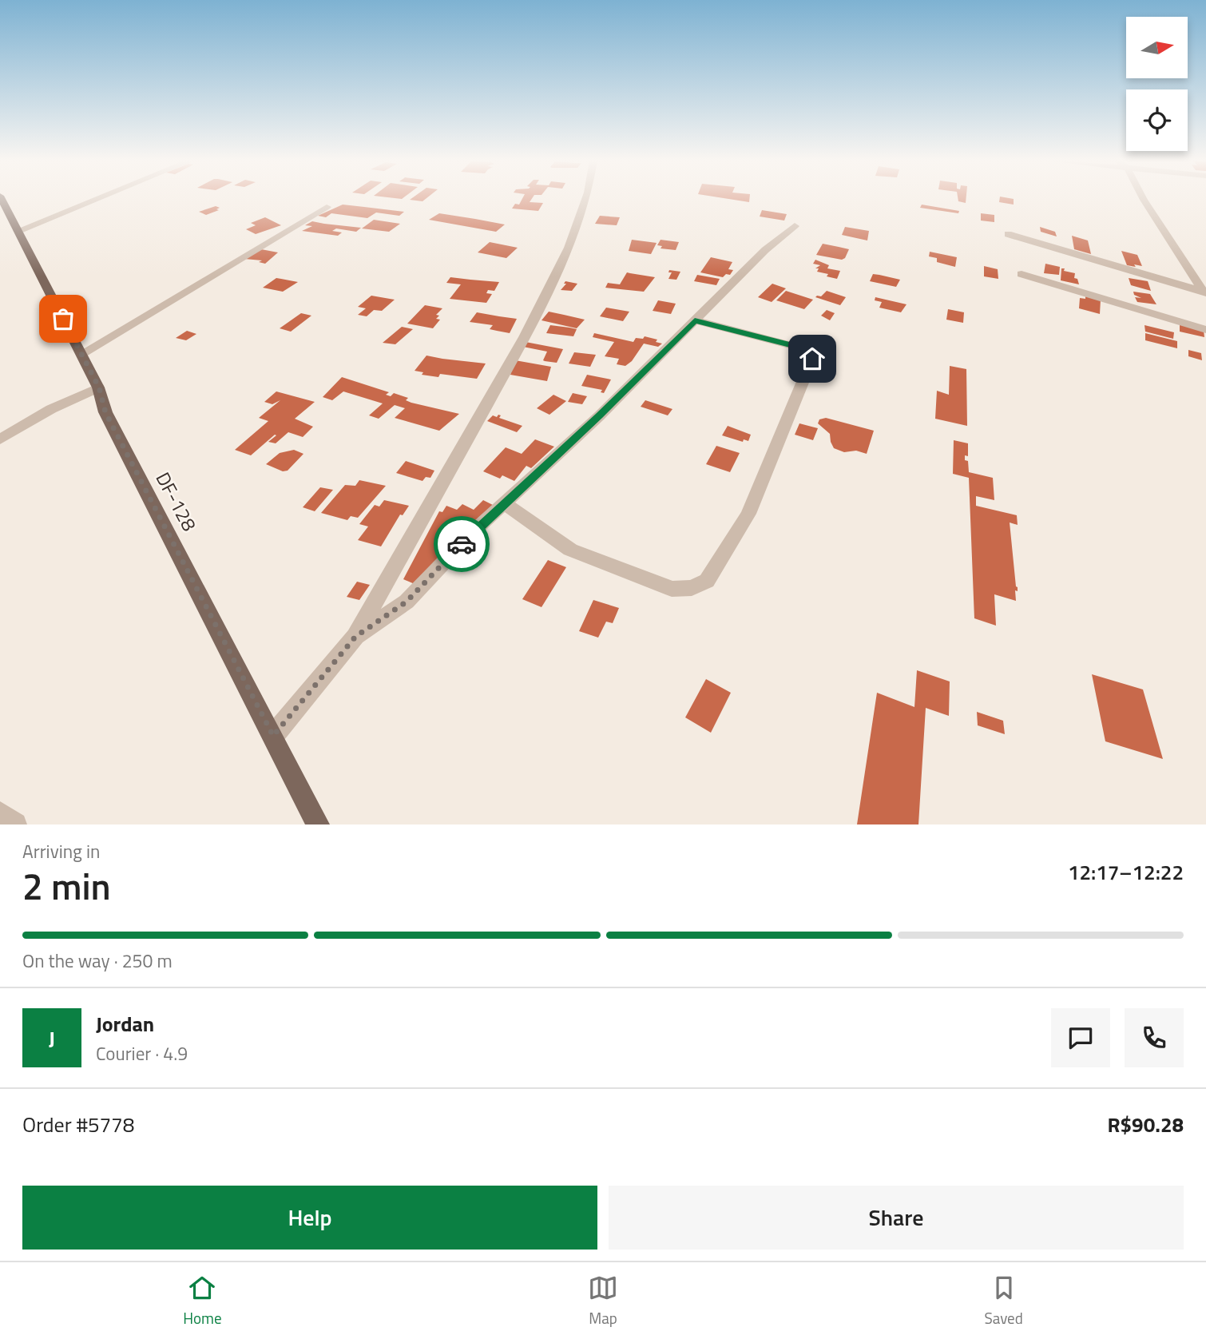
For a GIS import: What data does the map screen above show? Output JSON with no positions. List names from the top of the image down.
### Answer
{
  "streets": {
    "main road": ["DF-128"]
  },
  "north": "right",
  "page": {
    "heading": ["2 min", "Arriving in", "12:17–12:22"],
    "panel": [
      "Jordan",
      "Courier · 4.9",
      "Order #5778",
      "R$90.28"
    ],
    "bar": "On the way · 250 m",
    "round": "J",
    "buttons": ["Help", "Share"],
    "tabs": ["Home", "Map", "Saved"]
  }
}
